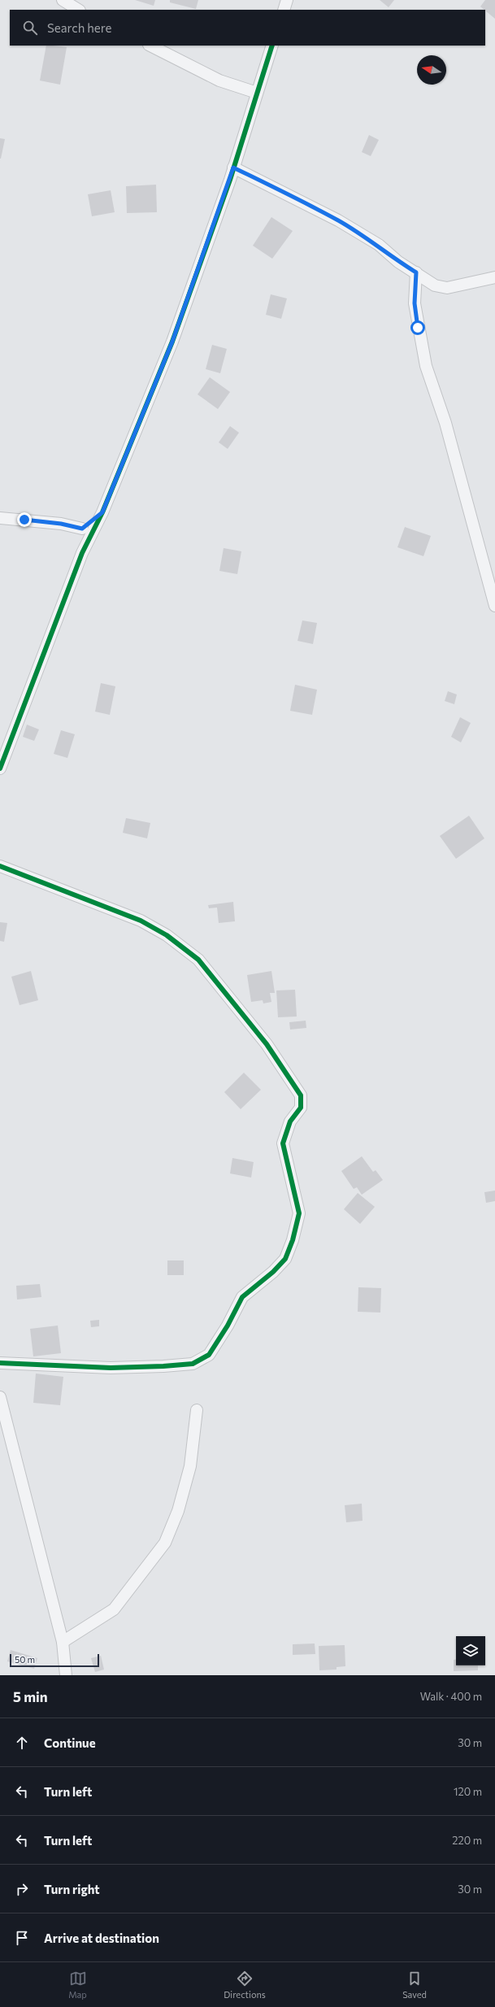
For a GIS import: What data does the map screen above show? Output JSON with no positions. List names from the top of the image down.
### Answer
{
  "scale_bar": "50 m",
  "north": "left",
  "page": {
    "search": "Search here",
    "scale": "50 m",
    "heading": ["5 min", "Walk · 400 m"],
    "list": [
      ["Continue", "30 m"],
      ["Turn left", "120 m"],
      ["Turn left", "220 m"],
      ["Turn right", "30 m"],
      "Arrive at destination"
    ],
    "nav": ["Map", "Directions", "Saved"]
  }
}
